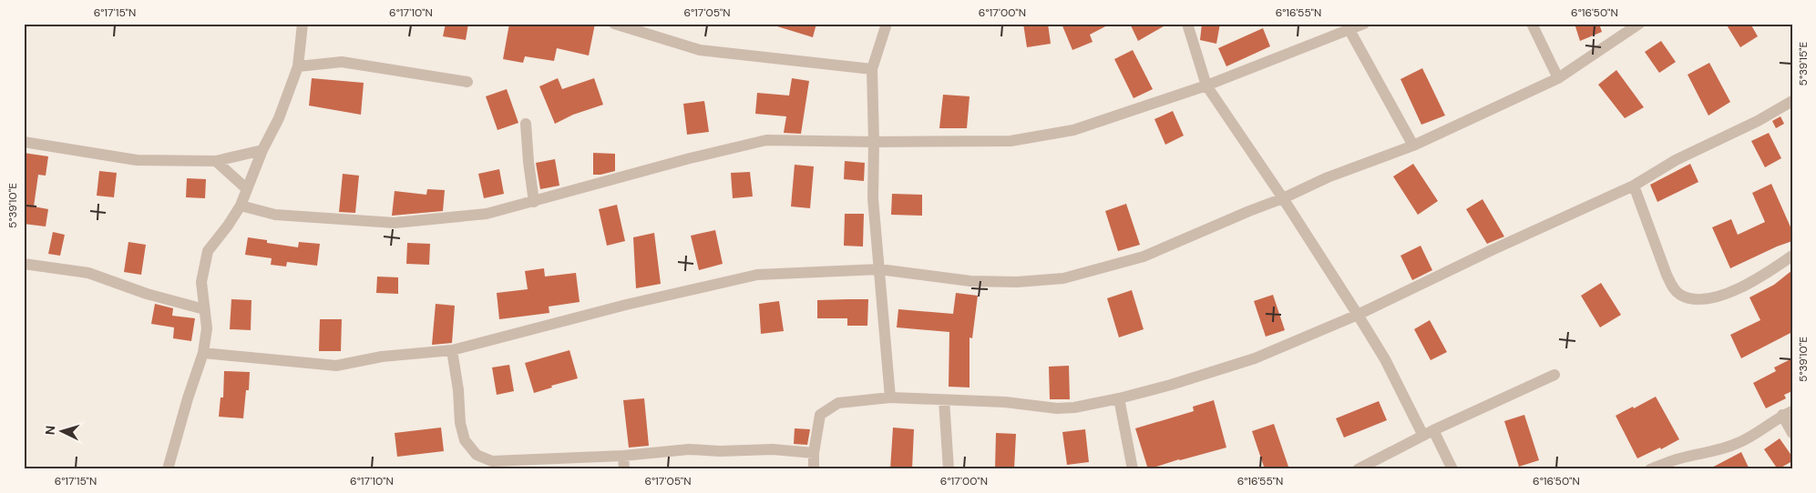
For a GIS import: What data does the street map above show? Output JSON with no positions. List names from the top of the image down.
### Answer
{
  "north": "left",
  "coordinates": [
    "6°17'15\"N",
    "6°17'10\"N",
    "6°17'05\"N",
    "6°17'00\"N",
    "6°16'55\"N",
    "6°16'50\"N",
    "5°39'15\"E",
    "5°39'10\"E"
  ]
}
